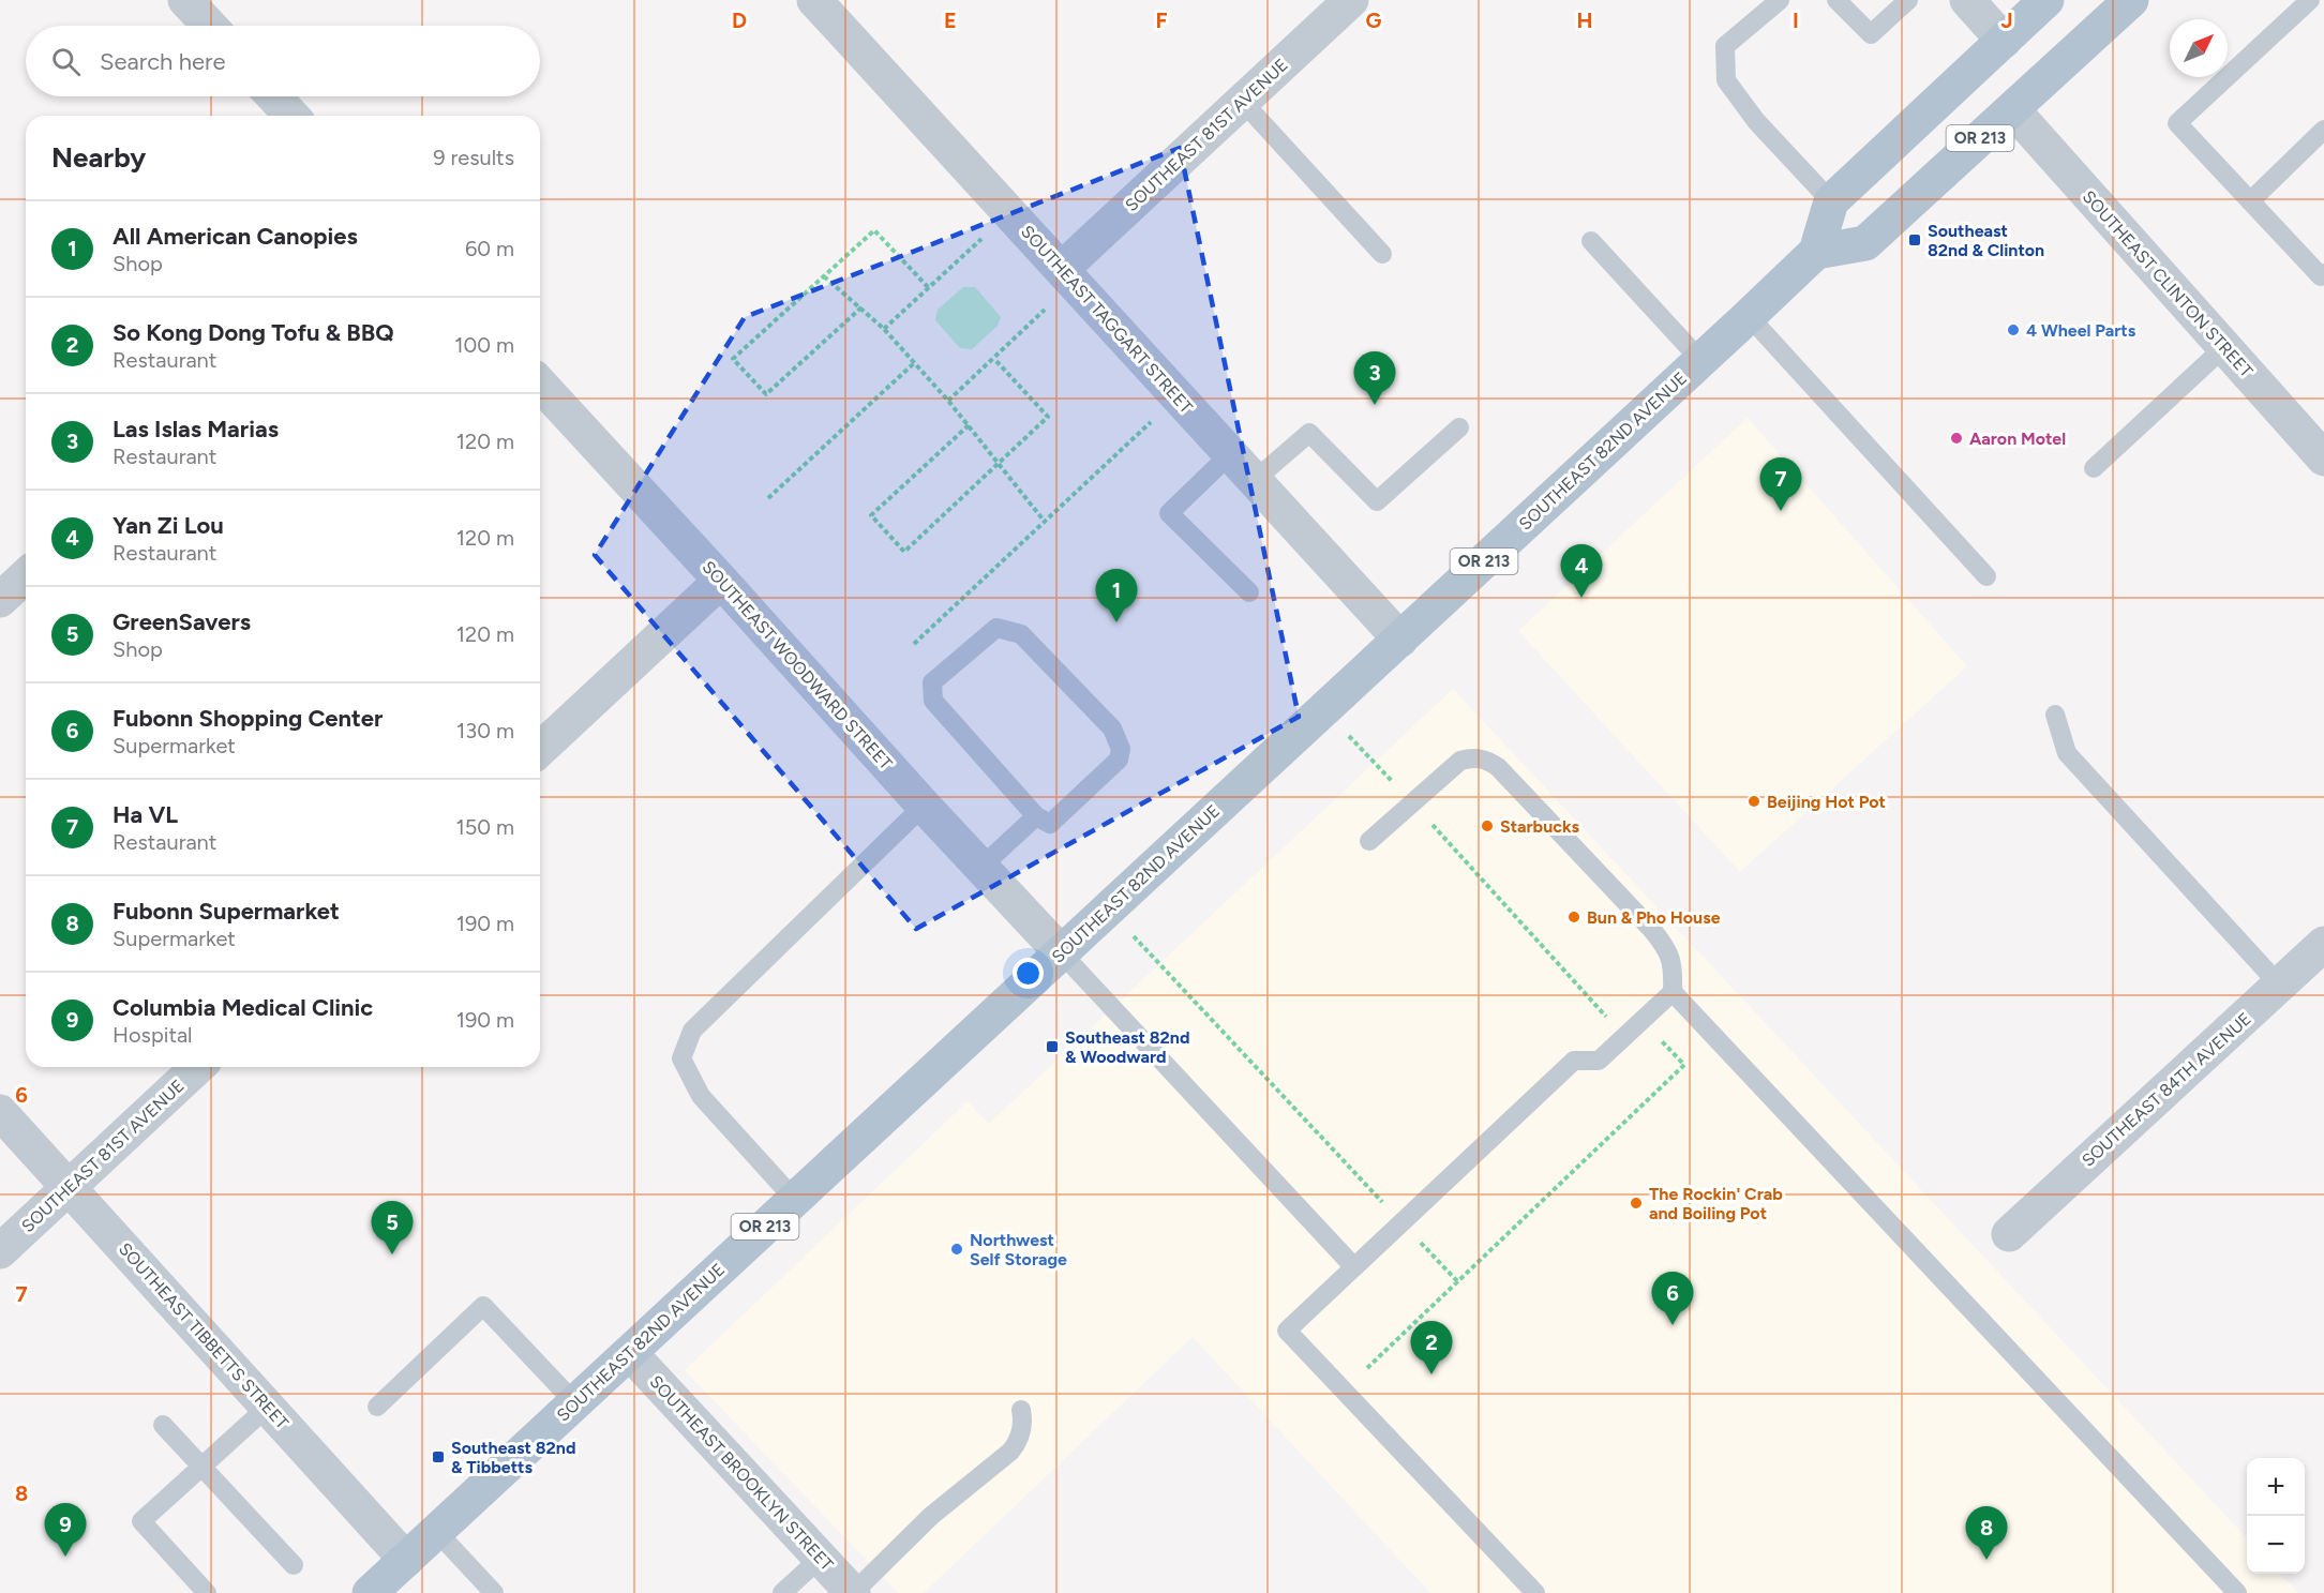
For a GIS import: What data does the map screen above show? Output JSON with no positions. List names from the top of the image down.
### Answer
{
  "streets": {
    "main road": ["OR 213", "SOUTHEAST 82ND AVENUE"],
    "street": [
      "SOUTHEAST 81ST AVENUE",
      "SOUTHEAST CLINTON STREET",
      "SOUTHEAST TAGGART STREET",
      "SOUTHEAST WOODWARD STREET",
      "SOUTHEAST 84TH AVENUE",
      "SOUTHEAST TIBBETTS STREET",
      "SOUTHEAST BROOKLYN STREET"
    ]
  },
  "crossings": [
    ["SOUTHEAST 81ST AVENUE", "SOUTHEAST TAGGART STREET"],
    ["SOUTHEAST 81ST AVENUE", "SOUTHEAST TIBBETTS STREET"],
    ["OR 213", "SOUTHEAST CLINTON STREET"],
    ["OR 213", "SOUTHEAST 82ND AVENUE"],
    ["SOUTHEAST TAGGART STREET", "SOUTHEAST 82ND AVENUE"],
    ["SOUTHEAST 82ND AVENUE", "SOUTHEAST WOODWARD STREET"],
    ["SOUTHEAST 82ND AVENUE", "SOUTHEAST TIBBETTS STREET"],
    ["SOUTHEAST 82ND AVENUE", "SOUTHEAST BROOKLYN STREET"]
  ],
  "places": {
    "transit": ["Southeast 82nd & Clinton", "Southeast 82nd & Woodward", "Southeast 82nd & Tibbetts"],
    "other": [
      "4 Wheel Parts",
      "Aaron Motel",
      "Beijing Hot Pot",
      "Starbucks",
      "Bun & Pho House",
      "The Rockin' Crab and Boiling Pot",
      "Northwest Self Storage"
    ]
  },
  "north": "top right",
  "page": {
    "search": "Search here",
    "heading": ["Nearby", "9 results"],
    "list": [
      {
        "mark": "1",
        "name": "All American Canopies",
        "note": "Shop",
        "value": "60 m"
      },
      {
        "mark": "2",
        "name": "So Kong Dong Tofu & BBQ",
        "note": "Restaurant",
        "value": "100 m"
      },
      {
        "mark": "3",
        "name": "Las Islas Marias",
        "note": "Restaurant",
        "value": "120 m"
      },
      {
        "mark": "4",
        "name": "Yan Zi Lou",
        "note": "Restaurant",
        "value": "120 m"
      },
      {
        "mark": "5",
        "name": "GreenSavers",
        "note": "Shop",
        "value": "120 m"
      },
      {
        "mark": "6",
        "name": "Fubonn Shopping Center",
        "note": "Supermarket",
        "value": "130 m"
      },
      {
        "mark": "7",
        "name": "Ha VL",
        "note": "Restaurant",
        "value": "150 m"
      },
      {
        "mark": "8",
        "name": "Fubonn Supermarket",
        "note": "Supermarket",
        "value": "190 m"
      },
      {
        "mark": "9",
        "name": "Columbia Medical Clinic",
        "note": "Hospital",
        "value": "190 m"
      }
    ],
    "pins": [
      "3",
      "7",
      "4",
      "1",
      "5",
      "6",
      "2",
      "9",
      "8"
    ],
    "map_buttons": ["+", "−"]
  },
  "grid": {
    "columns": [
      "D",
      "E",
      "F",
      "G",
      "H",
      "I",
      "J"
    ],
    "rows": ["6", "7", "8"]
  }
}
